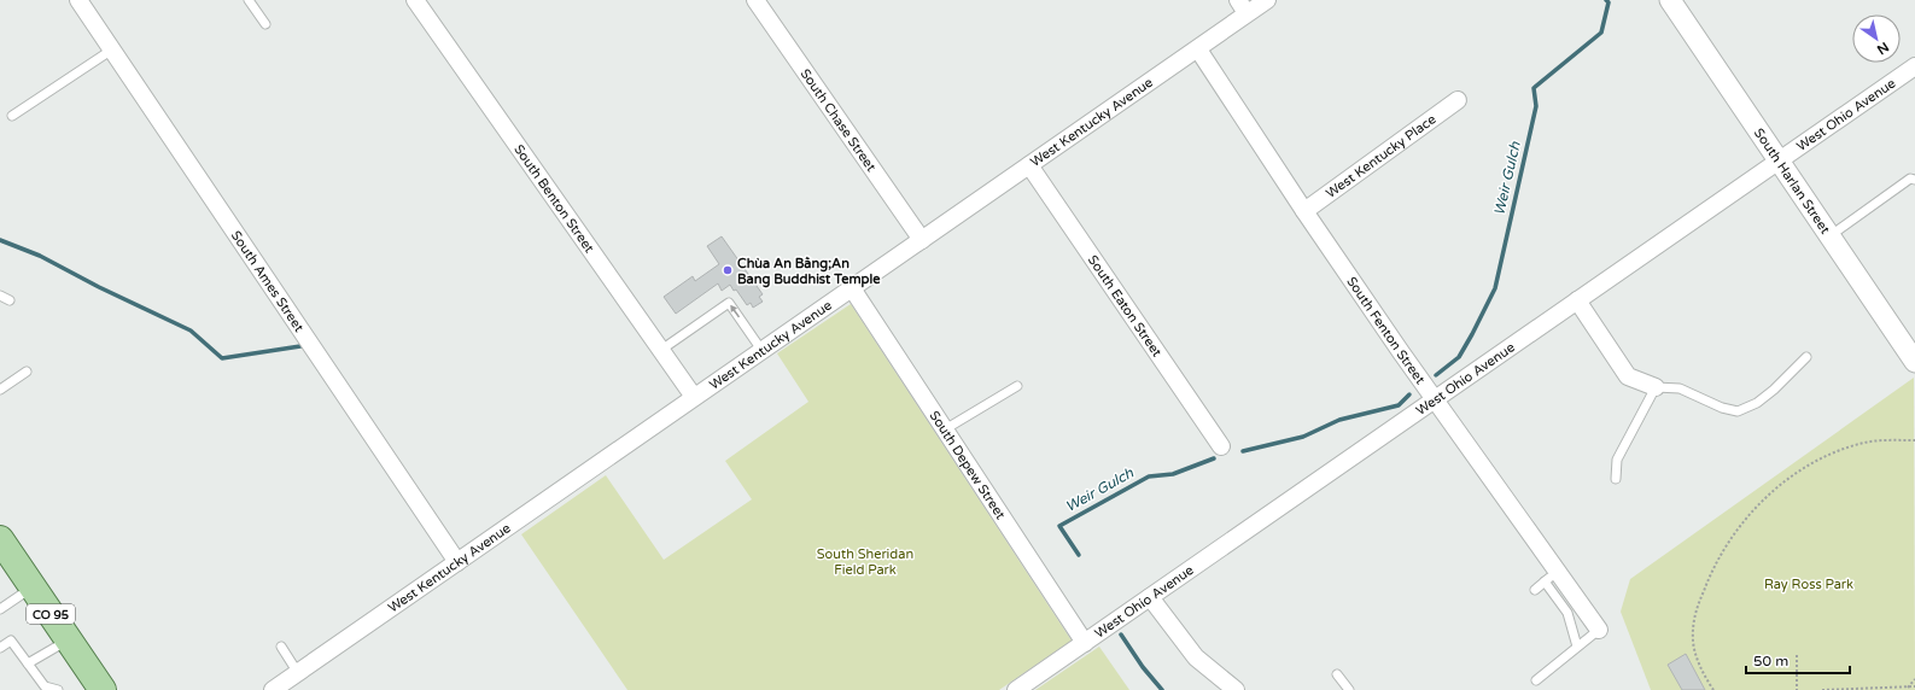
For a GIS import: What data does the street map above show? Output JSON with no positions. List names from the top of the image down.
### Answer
{
  "streets": {
    "main road": ["CO 95"],
    "street": [
      "West Ohio Avenue",
      "South Chase Street",
      "West Kentucky Avenue",
      "West Kentucky Place",
      "South Harlan Street",
      "South Benton Street",
      "South Ames Street",
      "South Eaton Street",
      "South Fenton Street",
      "South Depew Street"
    ]
  },
  "crossings": [
    ["West Ohio Avenue", "South Harlan Street"],
    ["West Ohio Avenue", "South Fenton Street"],
    ["West Ohio Avenue", "South Depew Street"],
    ["South Chase Street", "West Kentucky Avenue"],
    ["West Kentucky Avenue", "South Benton Street"],
    ["West Kentucky Avenue", "South Ames Street"],
    ["West Kentucky Avenue", "South Eaton Street"],
    ["West Kentucky Avenue", "South Fenton Street"],
    ["West Kentucky Avenue", "South Depew Street"],
    ["West Kentucky Place", "South Fenton Street"]
  ],
  "water": ["Weir Gulch"],
  "parks": ["South Sheridan Field Park", "Ray Ross Park"],
  "places": ["Chùa An Bằng;An Bang Buddhist Temple"],
  "scale_bar": "50 m",
  "north": "bottom right"
}
